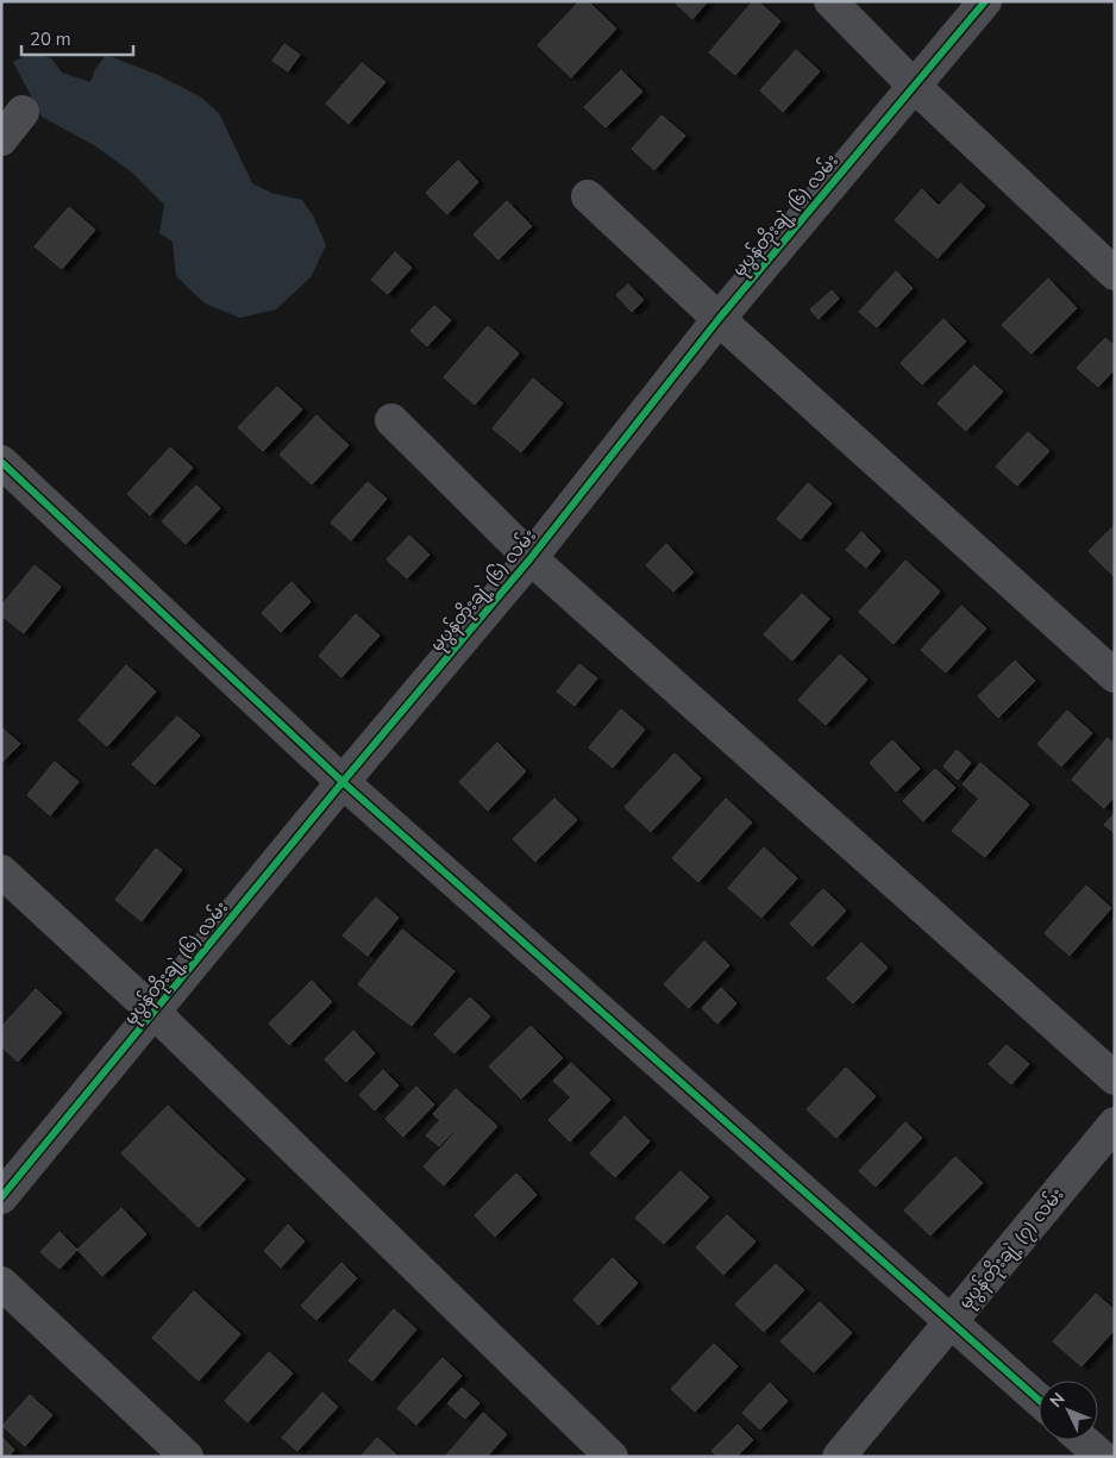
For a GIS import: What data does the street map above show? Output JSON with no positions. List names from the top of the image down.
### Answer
{
  "streets": {
    "street": ["မုပွန်တိုးချဲ့ (၆) လမ်း", "မုပွန်တိုးချဲ့ (၇) လမ်း"]
  },
  "scale_bar": "20 m",
  "north": "top left"
}
